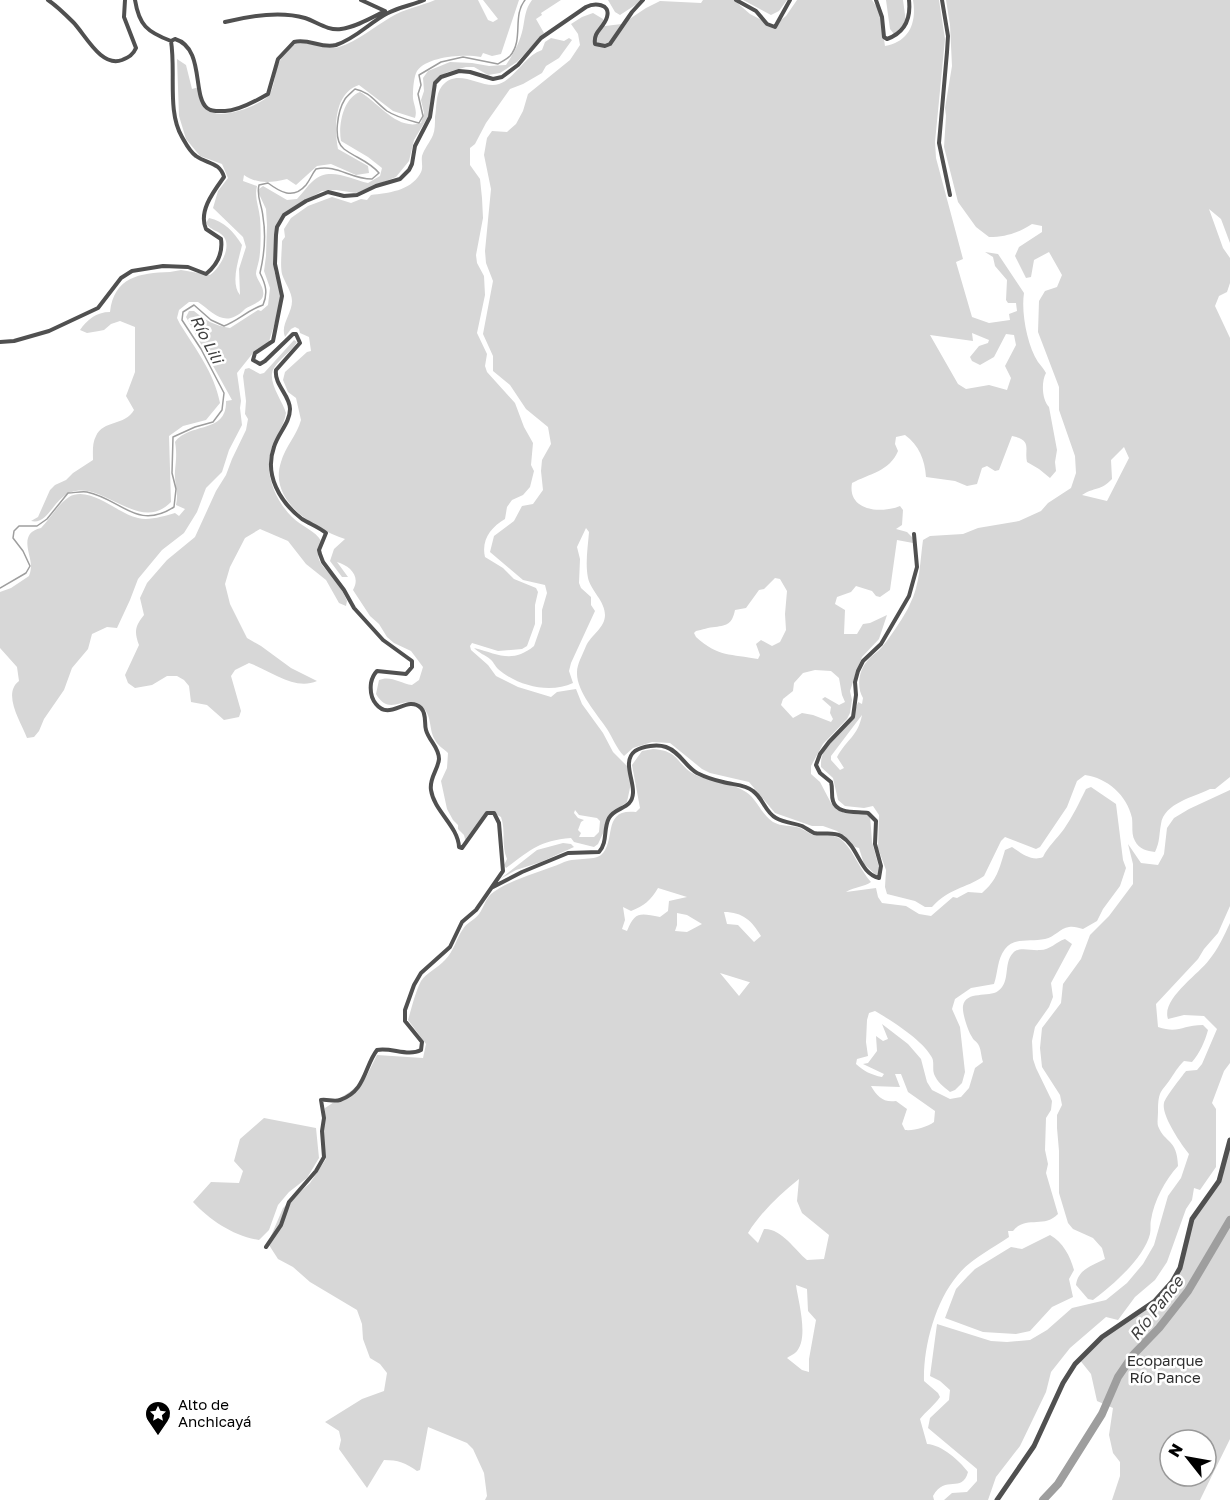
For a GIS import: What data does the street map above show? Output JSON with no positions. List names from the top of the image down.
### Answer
{
  "water": ["Río Lili", "Río Pance"],
  "parks": ["Ecoparque Río Pance"],
  "places": {
    "place": ["Alto de Anchicayá"]
  },
  "north": "top left"
}
